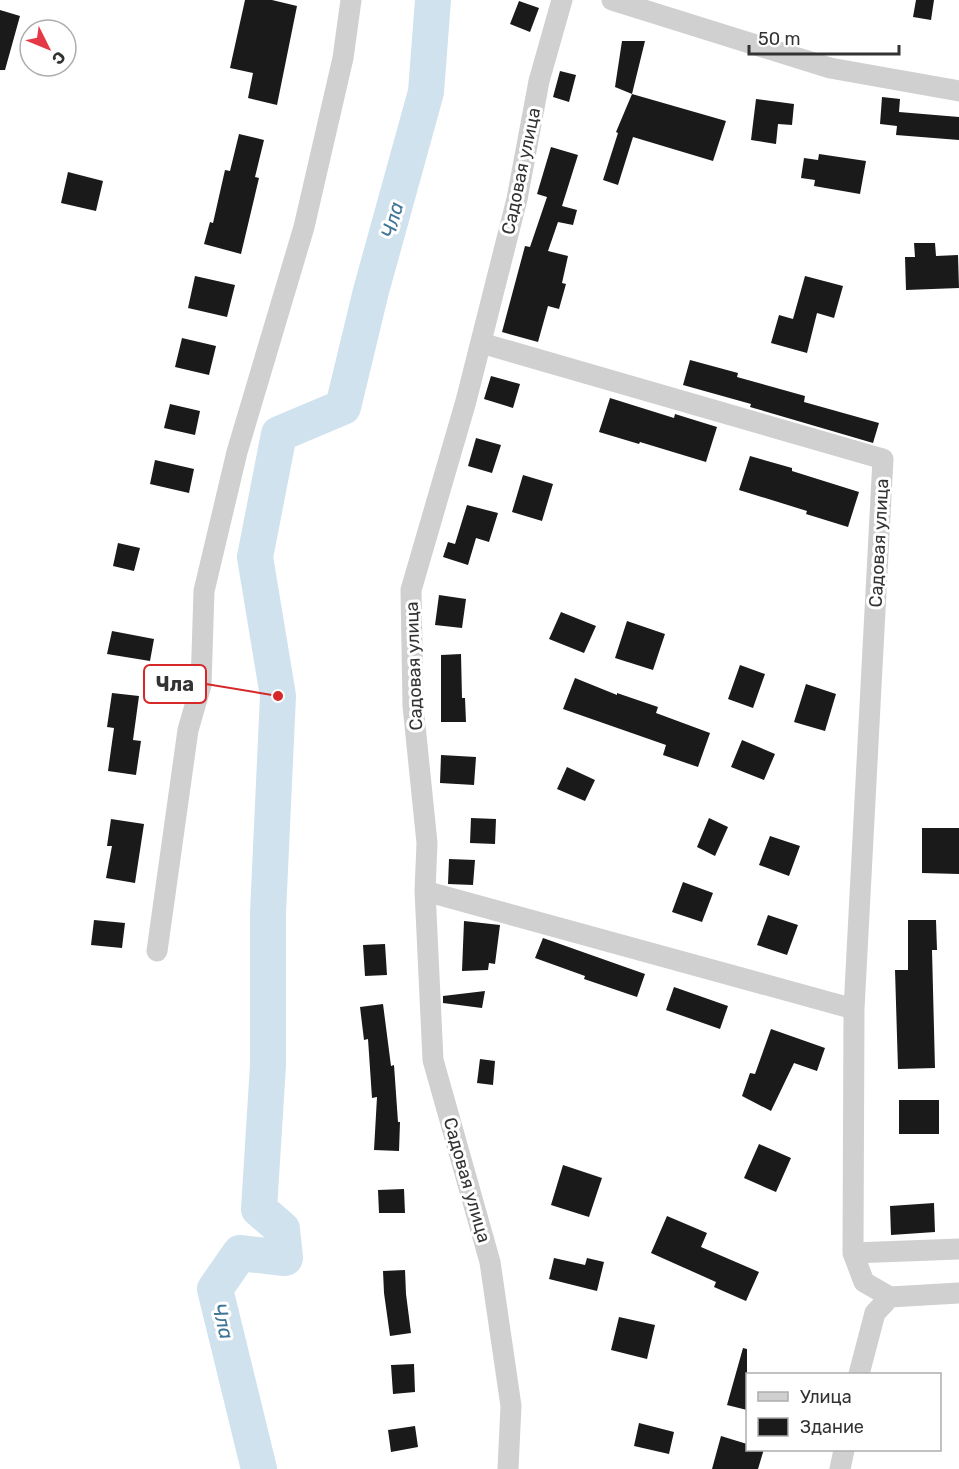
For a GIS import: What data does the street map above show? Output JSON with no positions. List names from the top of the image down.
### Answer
{
  "streets": {
    "street": ["Садовая улица"]
  },
  "water": ["Чла"],
  "places": ["Чла"],
  "legend": ["Улица", "Здание"],
  "scale_bar": "50 m",
  "north": "bottom right"
}
